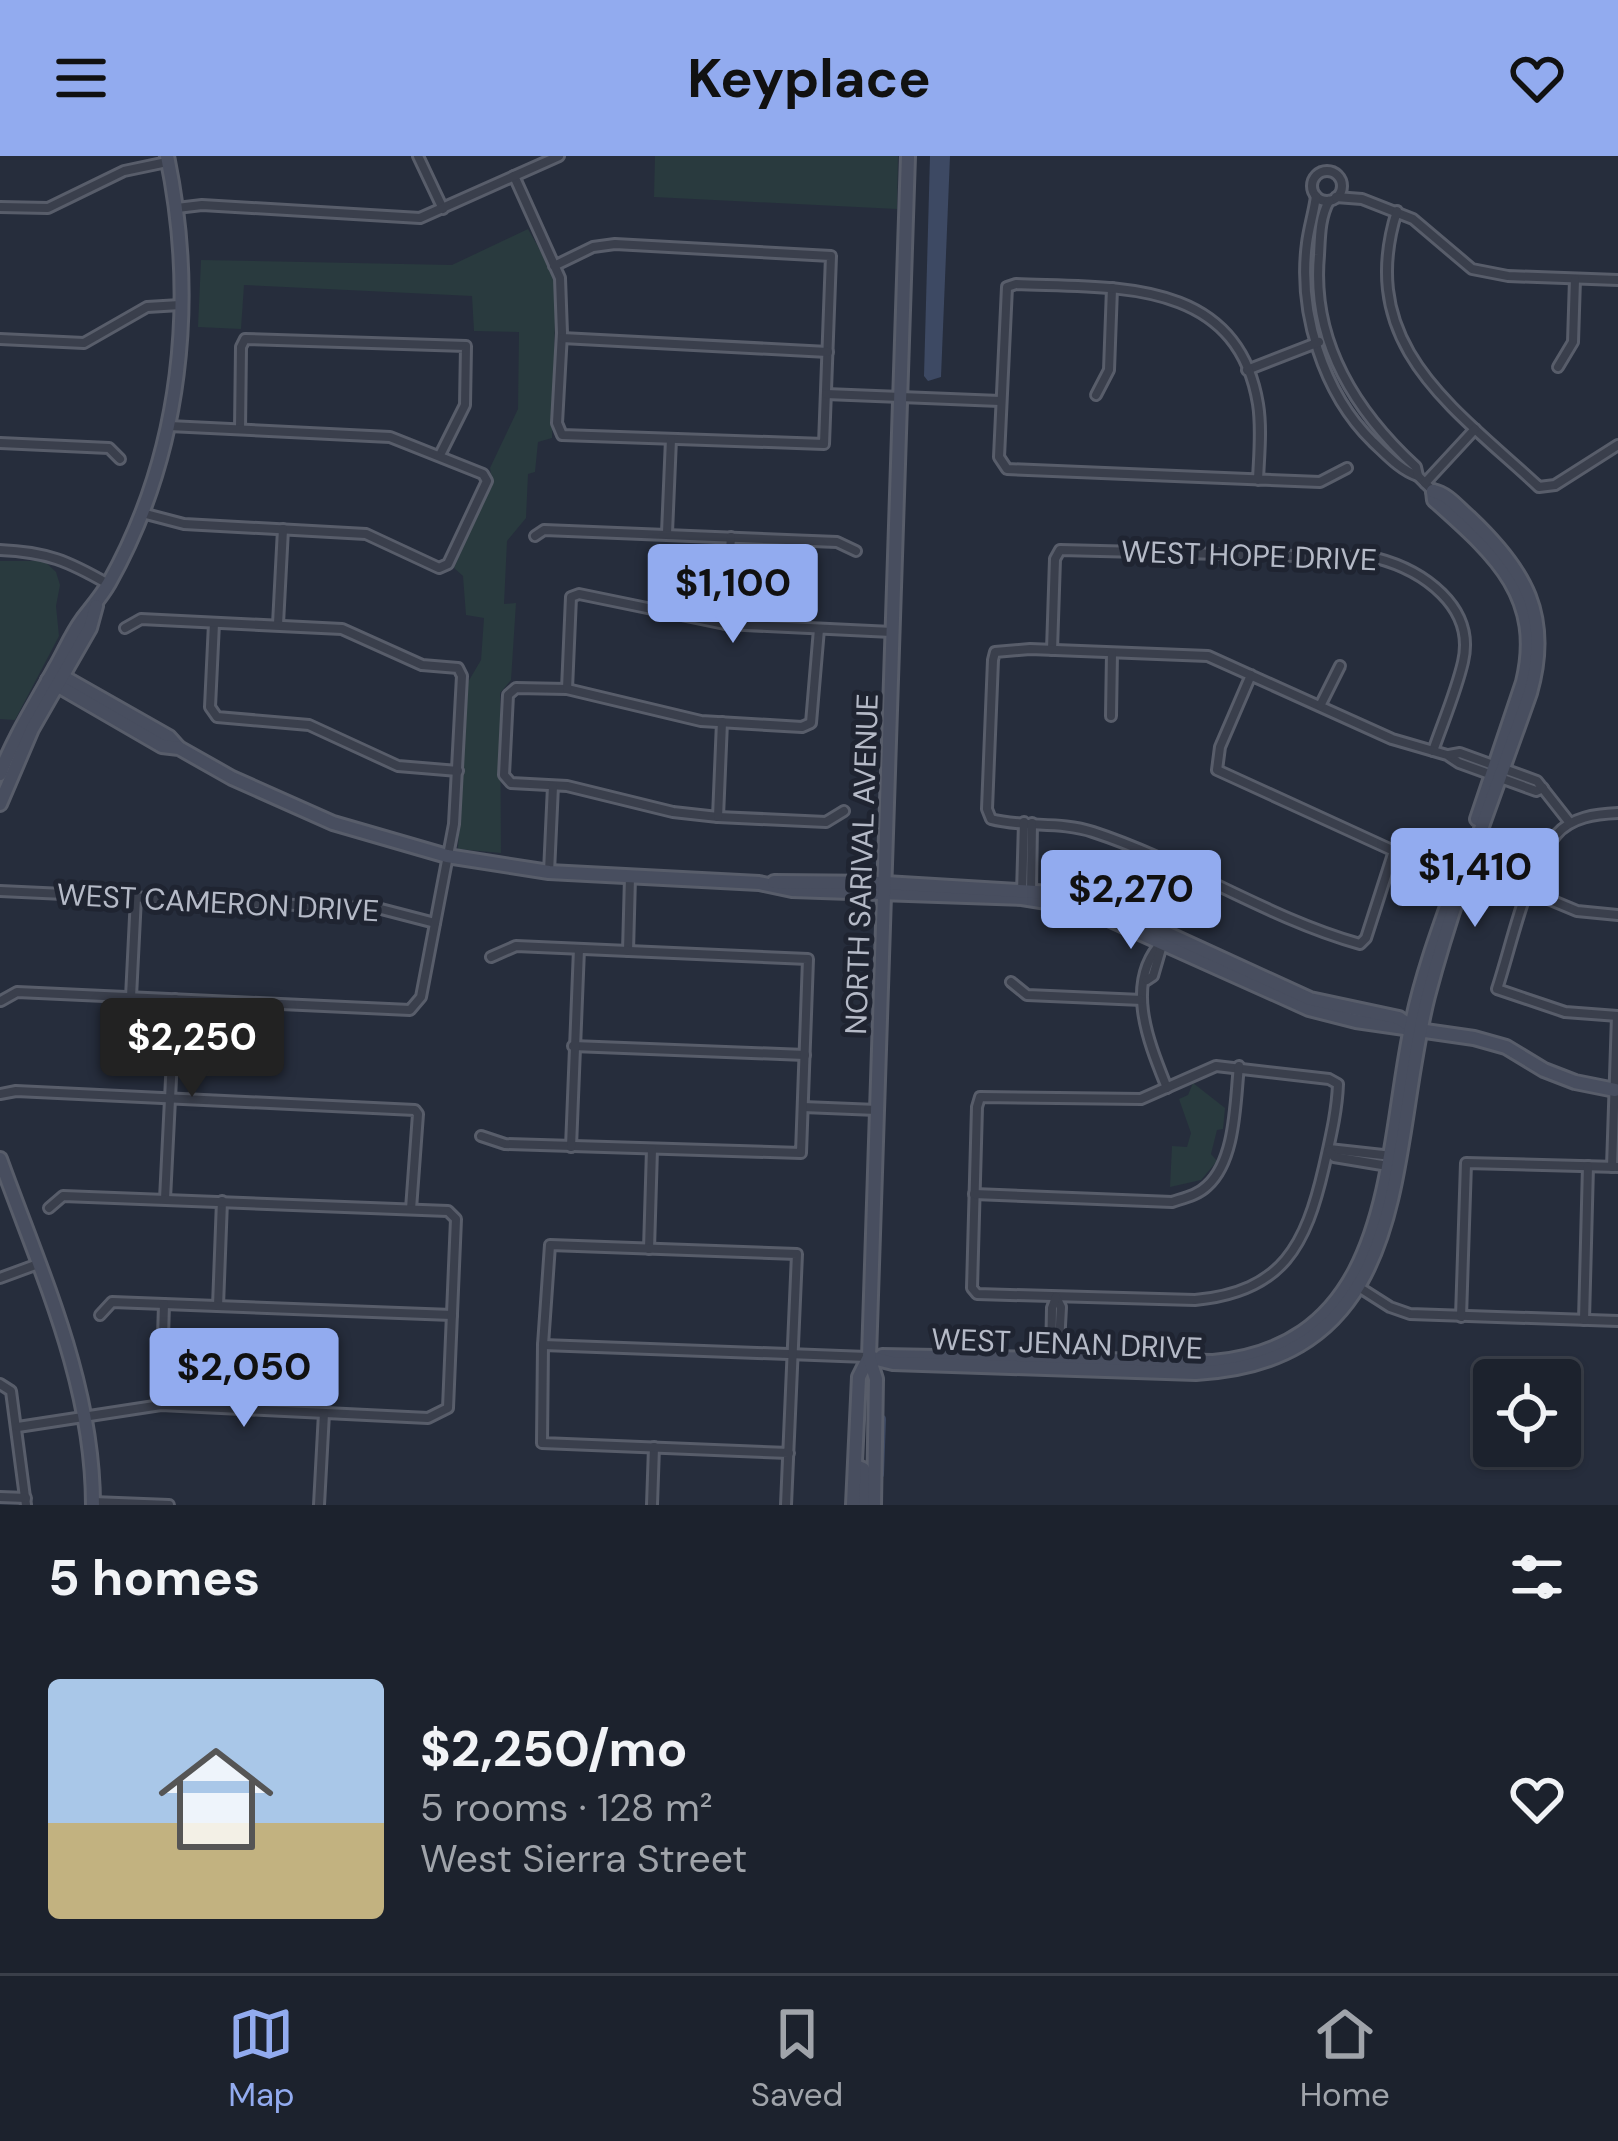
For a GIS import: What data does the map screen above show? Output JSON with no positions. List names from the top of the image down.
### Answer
{
  "streets": {
    "street": [
      "WEST HOPE DRIVE",
      "NORTH SARIVAL AVENUE",
      "WEST CAMERON DRIVE",
      "WEST JENAN DRIVE"
    ]
  },
  "crossings": [
    ["NORTH SARIVAL AVENUE", "WEST JENAN DRIVE"]
  ],
  "page": {
    "header": "Keyplace",
    "price": [
      "$1,100",
      "$1,410",
      "$2,270",
      "$2,250",
      "$2,050"
    ],
    "heading": "5 homes",
    "list": [
      {
        "name": "$2,250/mo",
        "note": "5 rooms · 128 m² · West Sierra Street"
      }
    ],
    "tabs": ["Map", "Saved", "Home"]
  }
}
